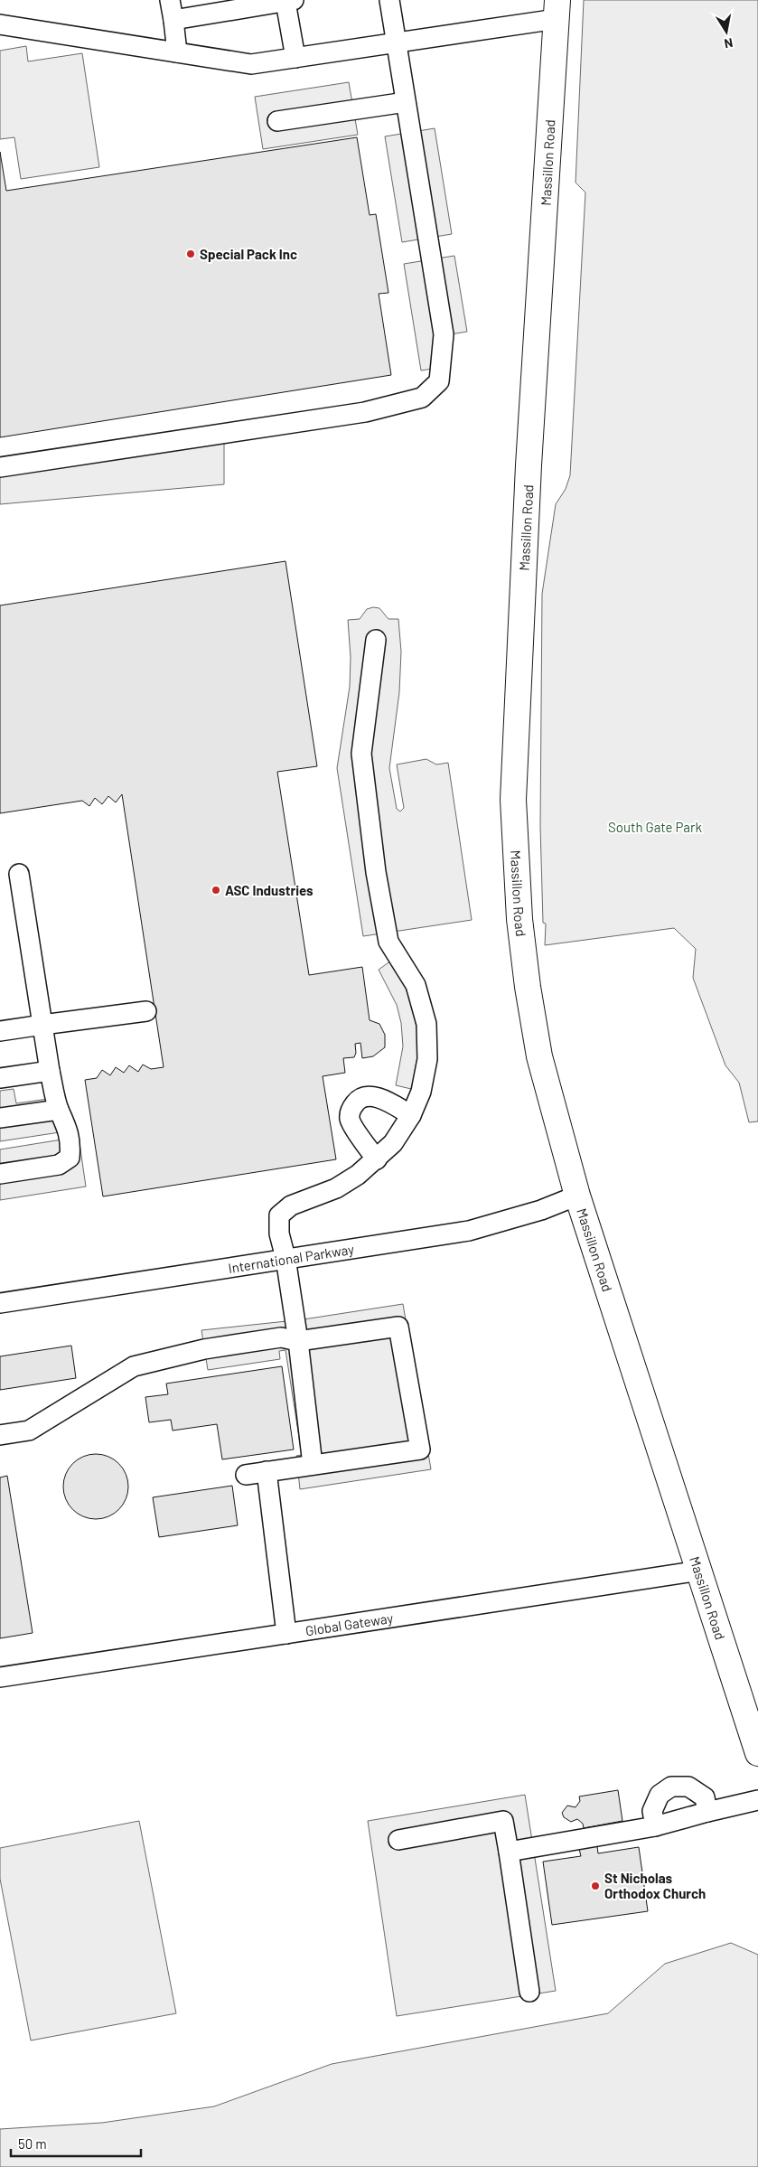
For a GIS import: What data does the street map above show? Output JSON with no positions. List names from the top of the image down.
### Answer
{
  "streets": {
    "main road": ["Massillon Road"],
    "street": ["International Parkway", "Global Gateway"]
  },
  "crossings": [
    ["Massillon Road", "International Parkway"],
    ["Massillon Road", "Global Gateway"]
  ],
  "parks": ["South Gate Park"],
  "places": ["Special Pack Inc", "ASC Industries", "St Nicholas Orthodox Church"],
  "scale_bar": "50 m",
  "north": "bottom"
}
